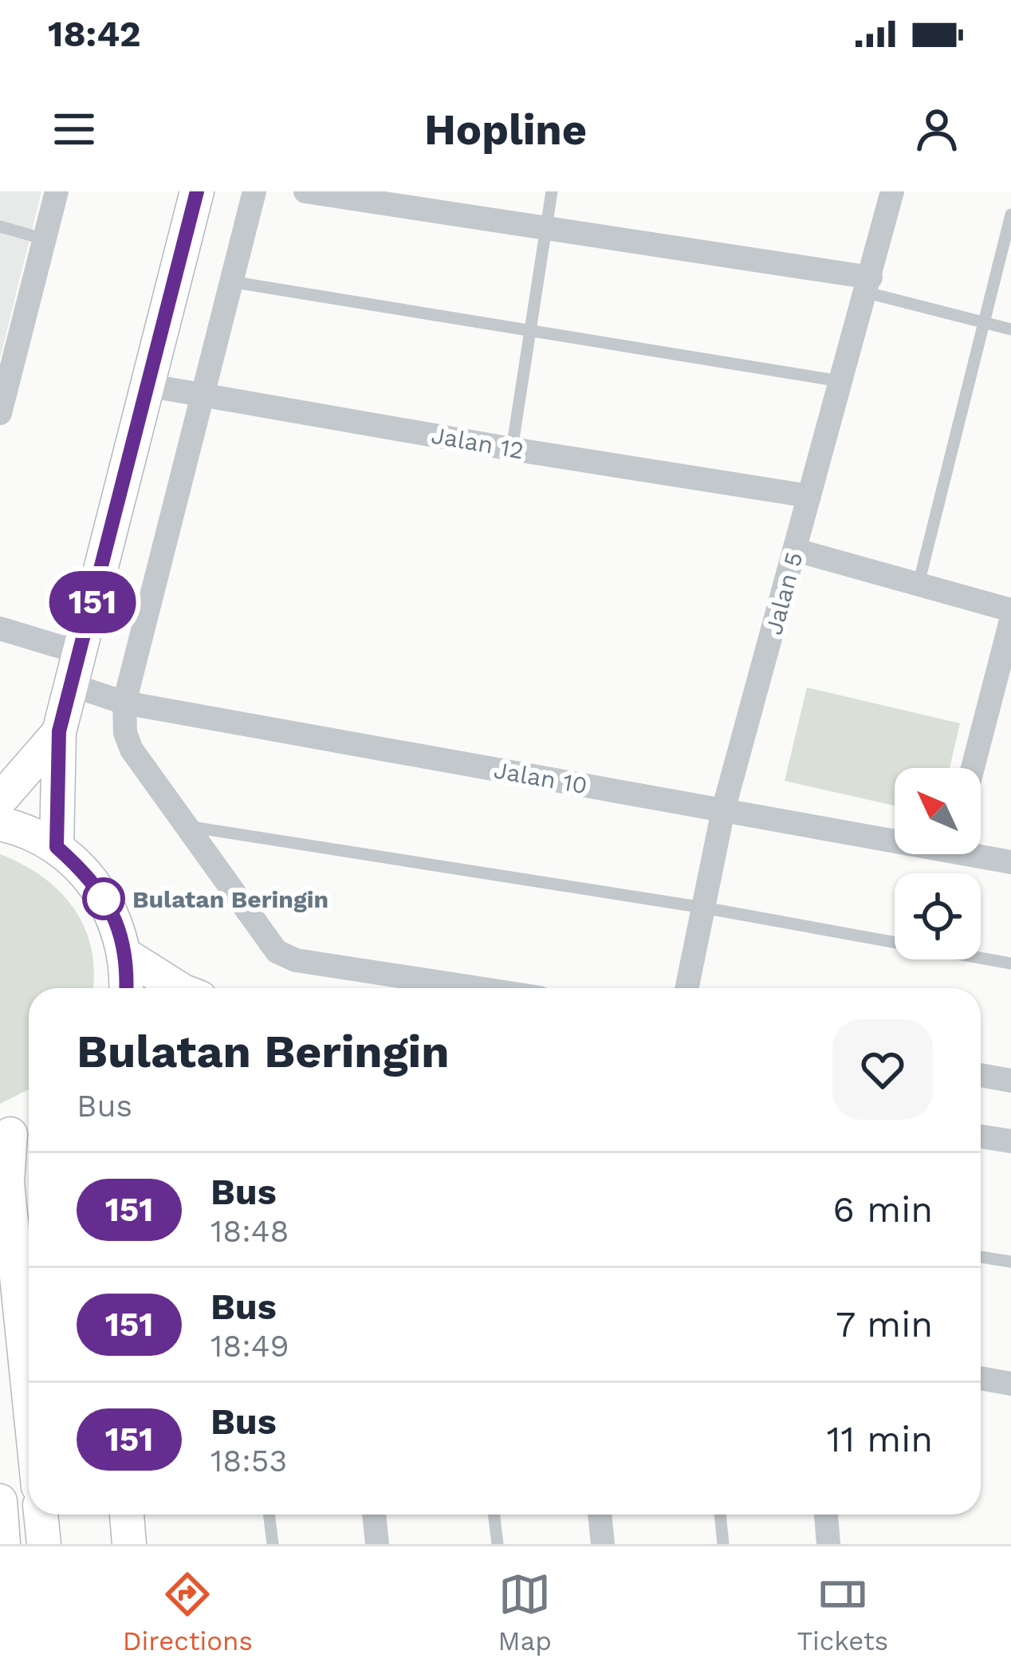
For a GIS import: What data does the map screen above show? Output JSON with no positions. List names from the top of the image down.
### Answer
{
  "streets": {
    "street": ["Jalan 12", "Jalan 5", "Jalan 10"]
  },
  "crossings": [
    ["Jalan 12", "Jalan 5"],
    ["Jalan 5", "Jalan 10"]
  ],
  "places": ["Bulatan Beringin"],
  "lines": ["bus line 151"],
  "north": "top left",
  "page": {
    "status": "18:42",
    "header": "Hopline",
    "on_map": "151",
    "heading": ["Bulatan Beringin", "Bus"],
    "list": [
      {
        "mark": "151",
        "name": "Bus",
        "note": "18:48",
        "value": "6 min"
      },
      {
        "mark": "151",
        "name": "Bus",
        "note": "18:49",
        "value": "7 min"
      },
      {
        "mark": "151",
        "name": "Bus",
        "note": "18:53",
        "value": "11 min"
      }
    ],
    "tabs": ["Directions", "Map", "Tickets"]
  }
}
